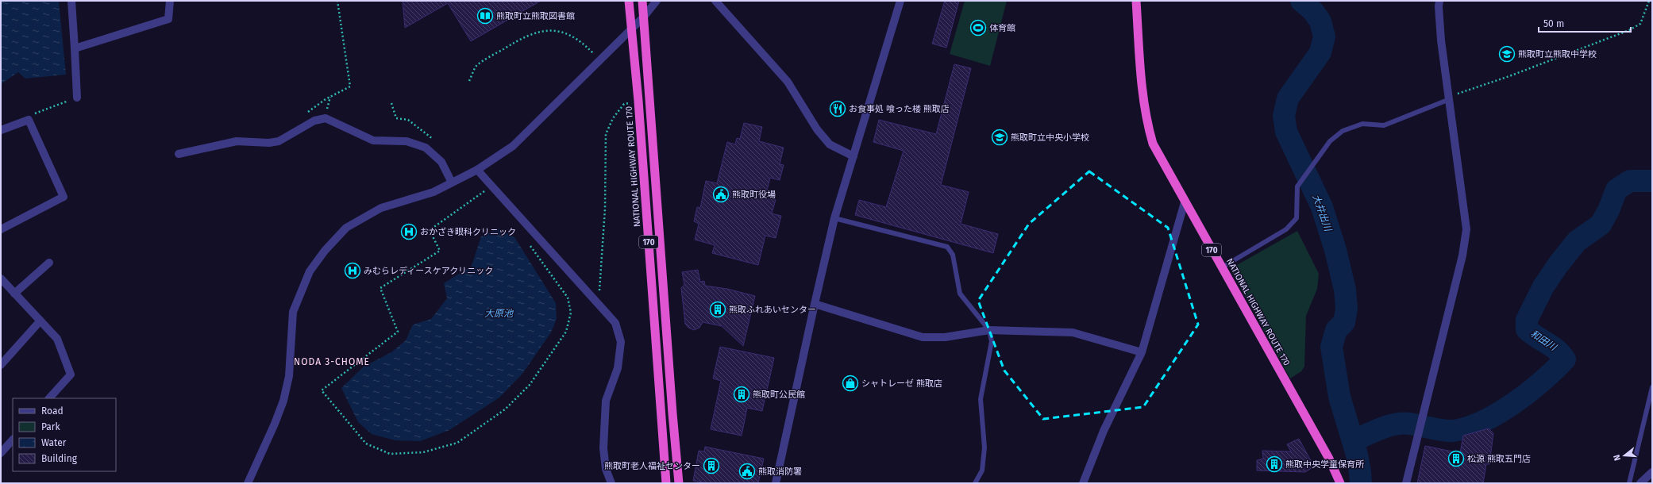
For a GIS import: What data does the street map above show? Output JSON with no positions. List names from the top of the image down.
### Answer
{
  "streets": {
    "highway": ["NATIONAL HIGHWAY ROUTE 170", "170"]
  },
  "districts": ["NODA 3-CHOME"],
  "water": ["大井出川", "大原池", "和田川"],
  "places": {
    "library": ["熊取町立熊取図書館"],
    "sports": ["体育館"],
    "school or university": ["熊取町立熊取中学校", "熊取町立中央小学校"],
    "restaurant": ["お食事処 喰った楼 熊取店"],
    "public building": ["熊取町役場", "熊取消防署"],
    "hospital": ["おかざき眼科クリニック", "みむらレディースケアクリニック"],
    "building": [
      "熊取ふれあいセンター",
      "熊取町公民館",
      "松源 熊取五門店",
      "熊取中央学童保育所",
      "熊取町老人福祉センター"
    ],
    "shop": ["シャトレーゼ 熊取店"]
  },
  "legend": [
    "Road",
    "Park",
    "Water",
    "Building"
  ],
  "scale_bar": "50 m",
  "north": "left"
}
